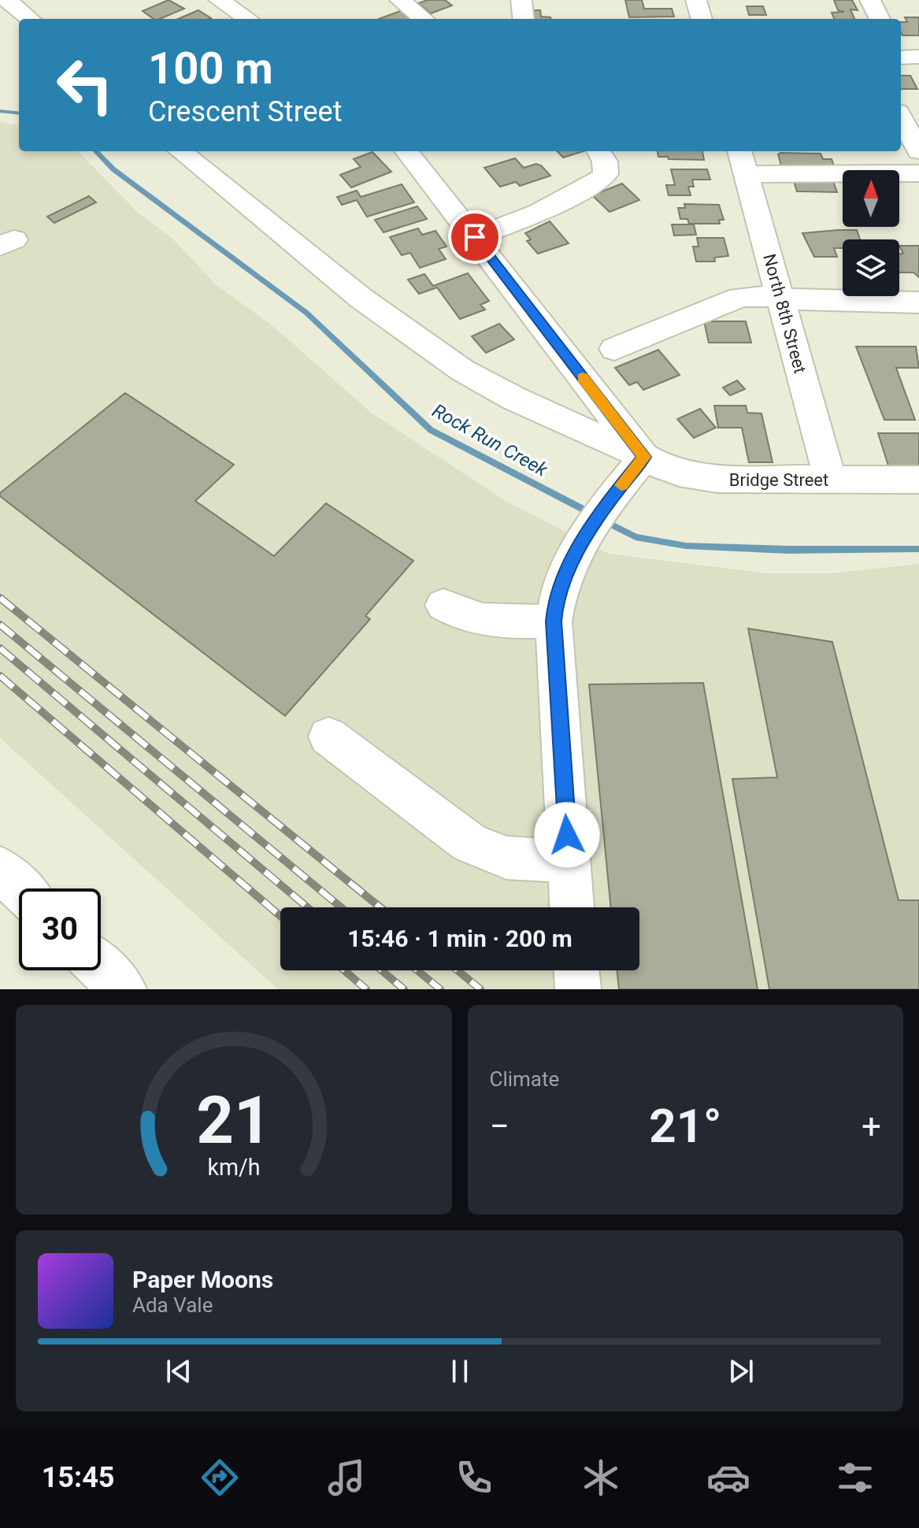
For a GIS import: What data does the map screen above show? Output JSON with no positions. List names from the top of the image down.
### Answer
{
  "streets": {
    "street": ["North 8th Street", "Bridge Street"]
  },
  "crossings": [
    ["North 8th Street", "Bridge Street"]
  ],
  "water": ["Rock Run Creek"],
  "north": "top",
  "page": {
    "turn": ["100 m", "Crescent Street"],
    "limit": "30",
    "trip": "15:46 · 1 min · 200 m",
    "tile": "Climate",
    "heat": ["−", "21°", "+"],
    "song": ["Paper Moons", "Ada Vale"],
    "tabs": "15:45",
    "gauge": ["21", "km/h"]
  }
}
